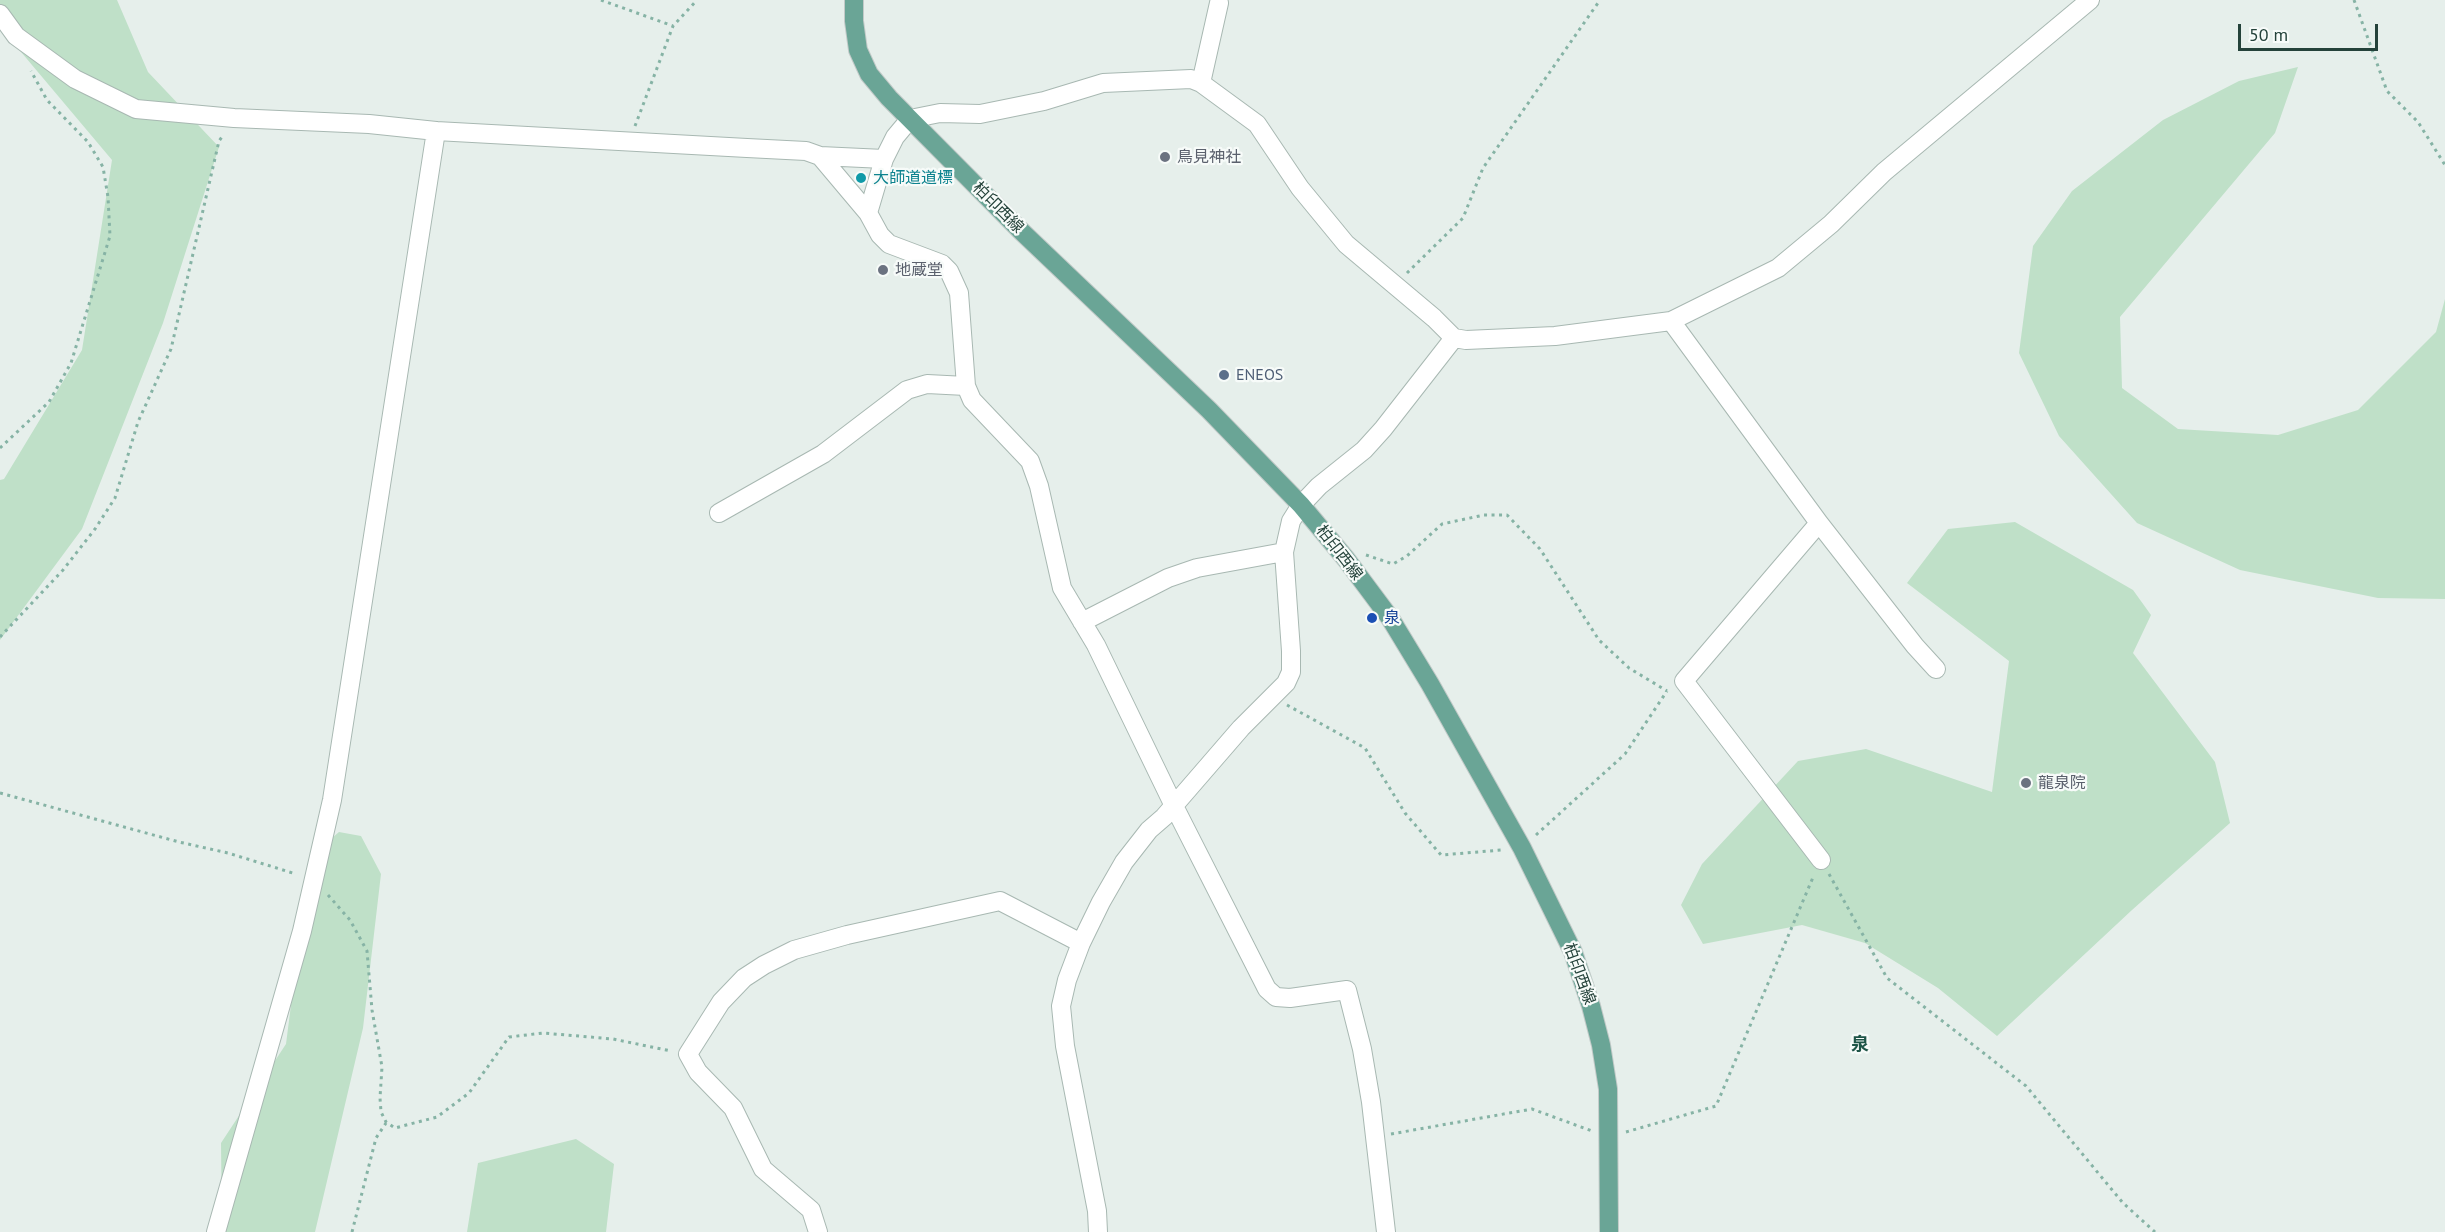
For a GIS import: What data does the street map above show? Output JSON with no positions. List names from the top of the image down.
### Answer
{
  "streets": {
    "main road": ["柏印西線"]
  },
  "districts": ["泉"],
  "places": [
    "鳥見神社",
    "大師道道標",
    "地蔵堂",
    "ENEOS",
    "泉",
    "龍泉院"
  ],
  "scale_bar": "50 m"
}
